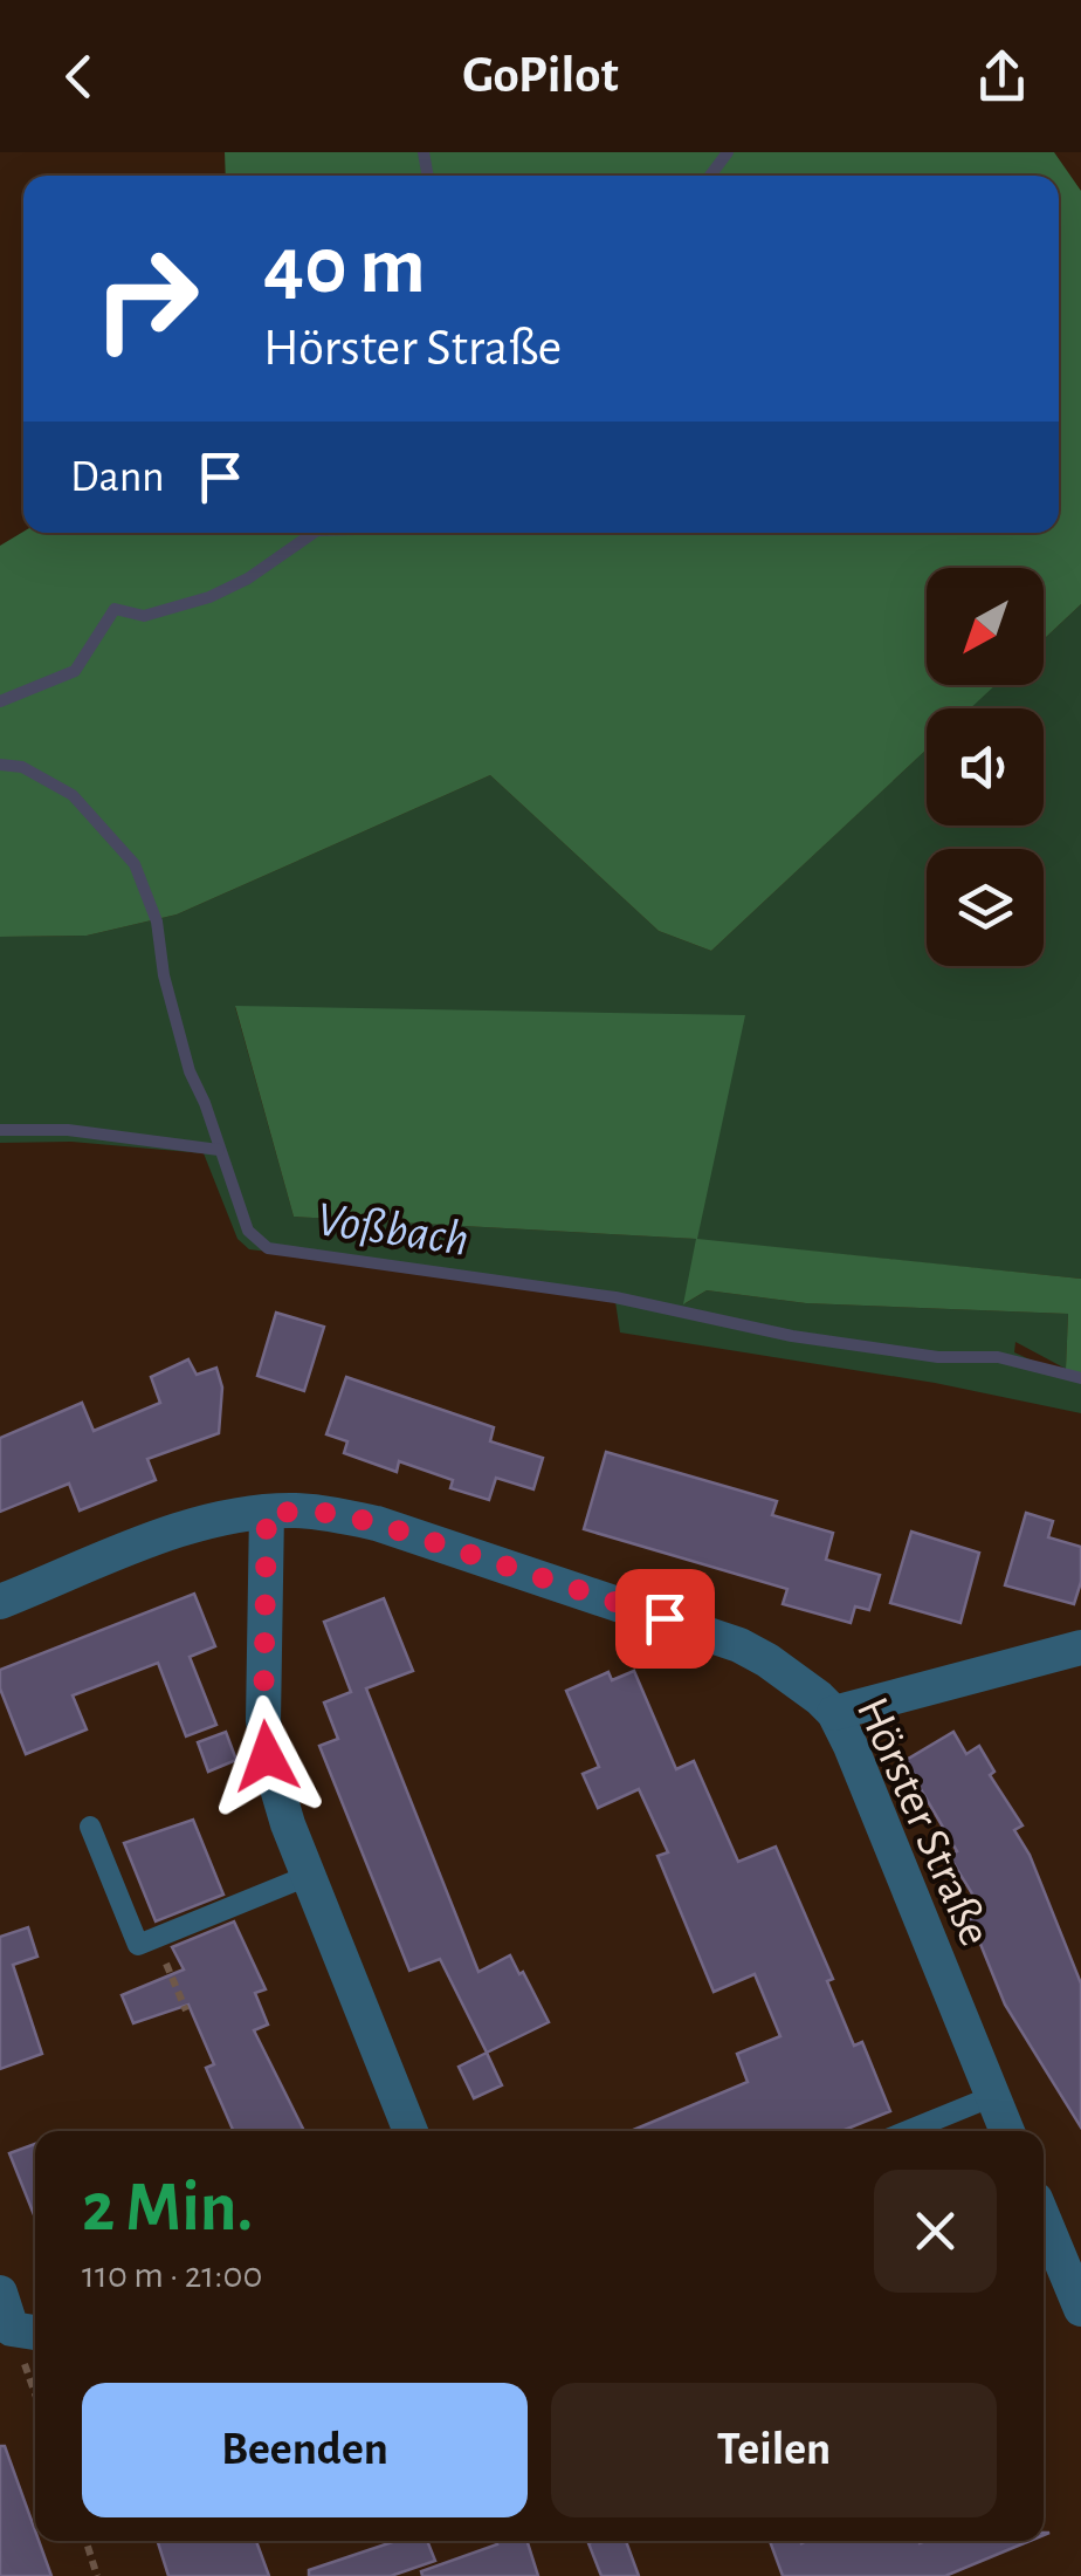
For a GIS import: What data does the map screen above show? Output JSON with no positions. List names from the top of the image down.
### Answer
{
  "streets": {
    "street": ["Hörster Straße"]
  },
  "water": ["Voßbach"],
  "north": "bottom left",
  "page": {
    "header": "GoPilot",
    "turn": ["40 m", "Hörster Straße"],
    "then": "Dann",
    "heading": ["2 Min.", "110 m · 21:00"],
    "buttons": ["Beenden", "Teilen"]
  }
}
